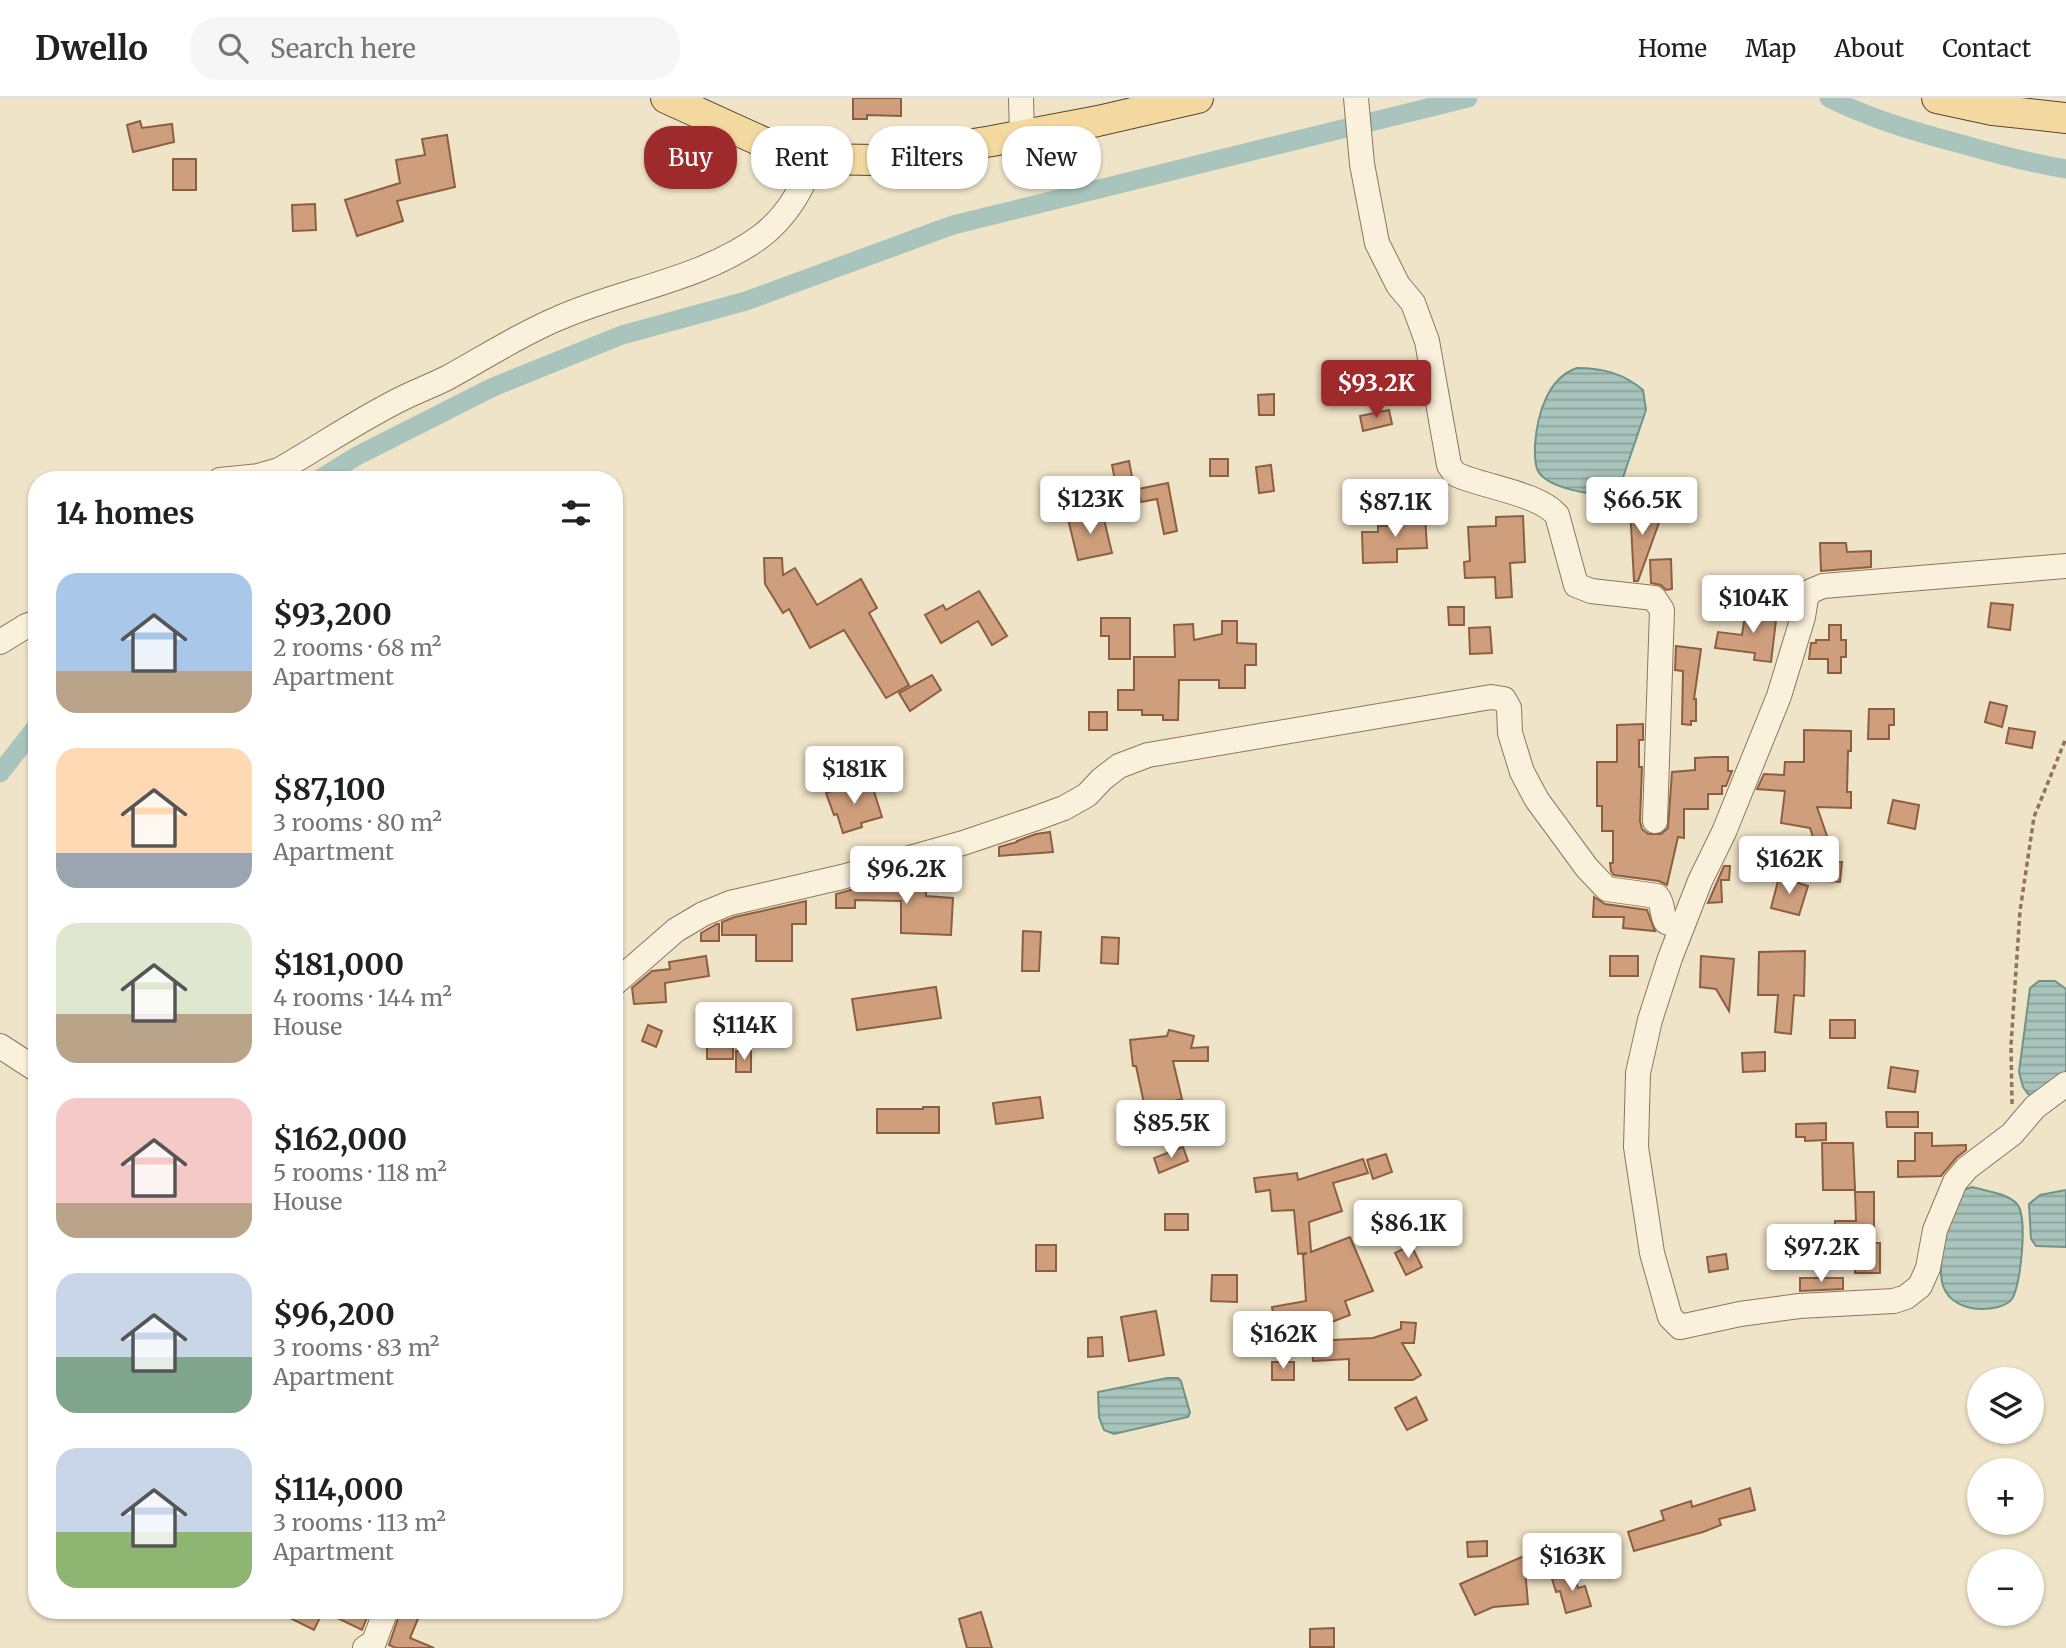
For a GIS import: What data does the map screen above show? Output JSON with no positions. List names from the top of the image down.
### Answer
{
  "page": {
    "header": "Dwello",
    "search": "Search here",
    "nav": [
      "Home",
      "Map",
      "About",
      "Contact"
    ],
    "chip": [
      "Buy",
      "Rent",
      "Filters",
      "New"
    ],
    "price": [
      "$93.2K",
      "$123K",
      "$66.5K",
      "$87.1K",
      "$104K",
      "$181K",
      "$162K",
      "$96.2K",
      "$114K",
      "$85.5K",
      "$86.1K",
      "$97.2K",
      "$162K",
      "$163K"
    ],
    "heading": "14 homes",
    "list": [
      {
        "name": "$93,200",
        "note": "2 rooms · 68 m² · Apartment"
      },
      {
        "name": "$87,100",
        "note": "3 rooms · 80 m² · Apartment"
      },
      {
        "name": "$181,000",
        "note": "4 rooms · 144 m² · House"
      },
      {
        "name": "$162,000",
        "note": "5 rooms · 118 m² · House"
      },
      {
        "name": "$96,200",
        "note": "3 rooms · 83 m² · Apartment"
      },
      {
        "name": "$114,000",
        "note": "3 rooms · 113 m² · Apartment"
      }
    ],
    "map_buttons": ["+", "−"]
  }
}
